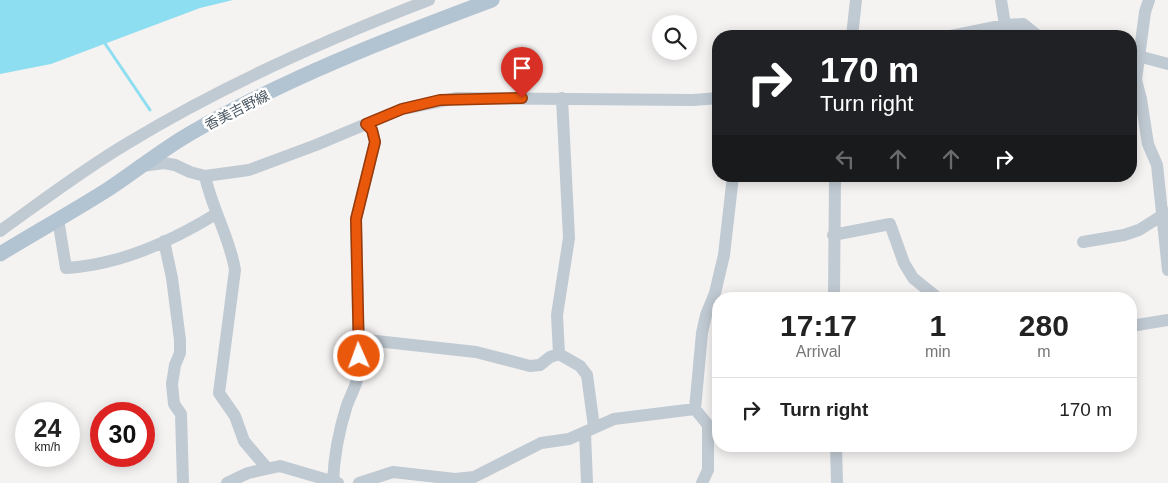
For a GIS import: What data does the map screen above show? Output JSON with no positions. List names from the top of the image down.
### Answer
{
  "streets": {
    "main road": ["香美吉野線"]
  },
  "page": {
    "turn": ["170 m", "Turn right"],
    "eta": [
      "17:17",
      "Arrival",
      "1",
      "min",
      "280",
      "m"
    ],
    "list": [
      {
        "name": "Turn right",
        "value": "170 m"
      }
    ],
    "speed": "24 km/h",
    "limit": "30"
  }
}
